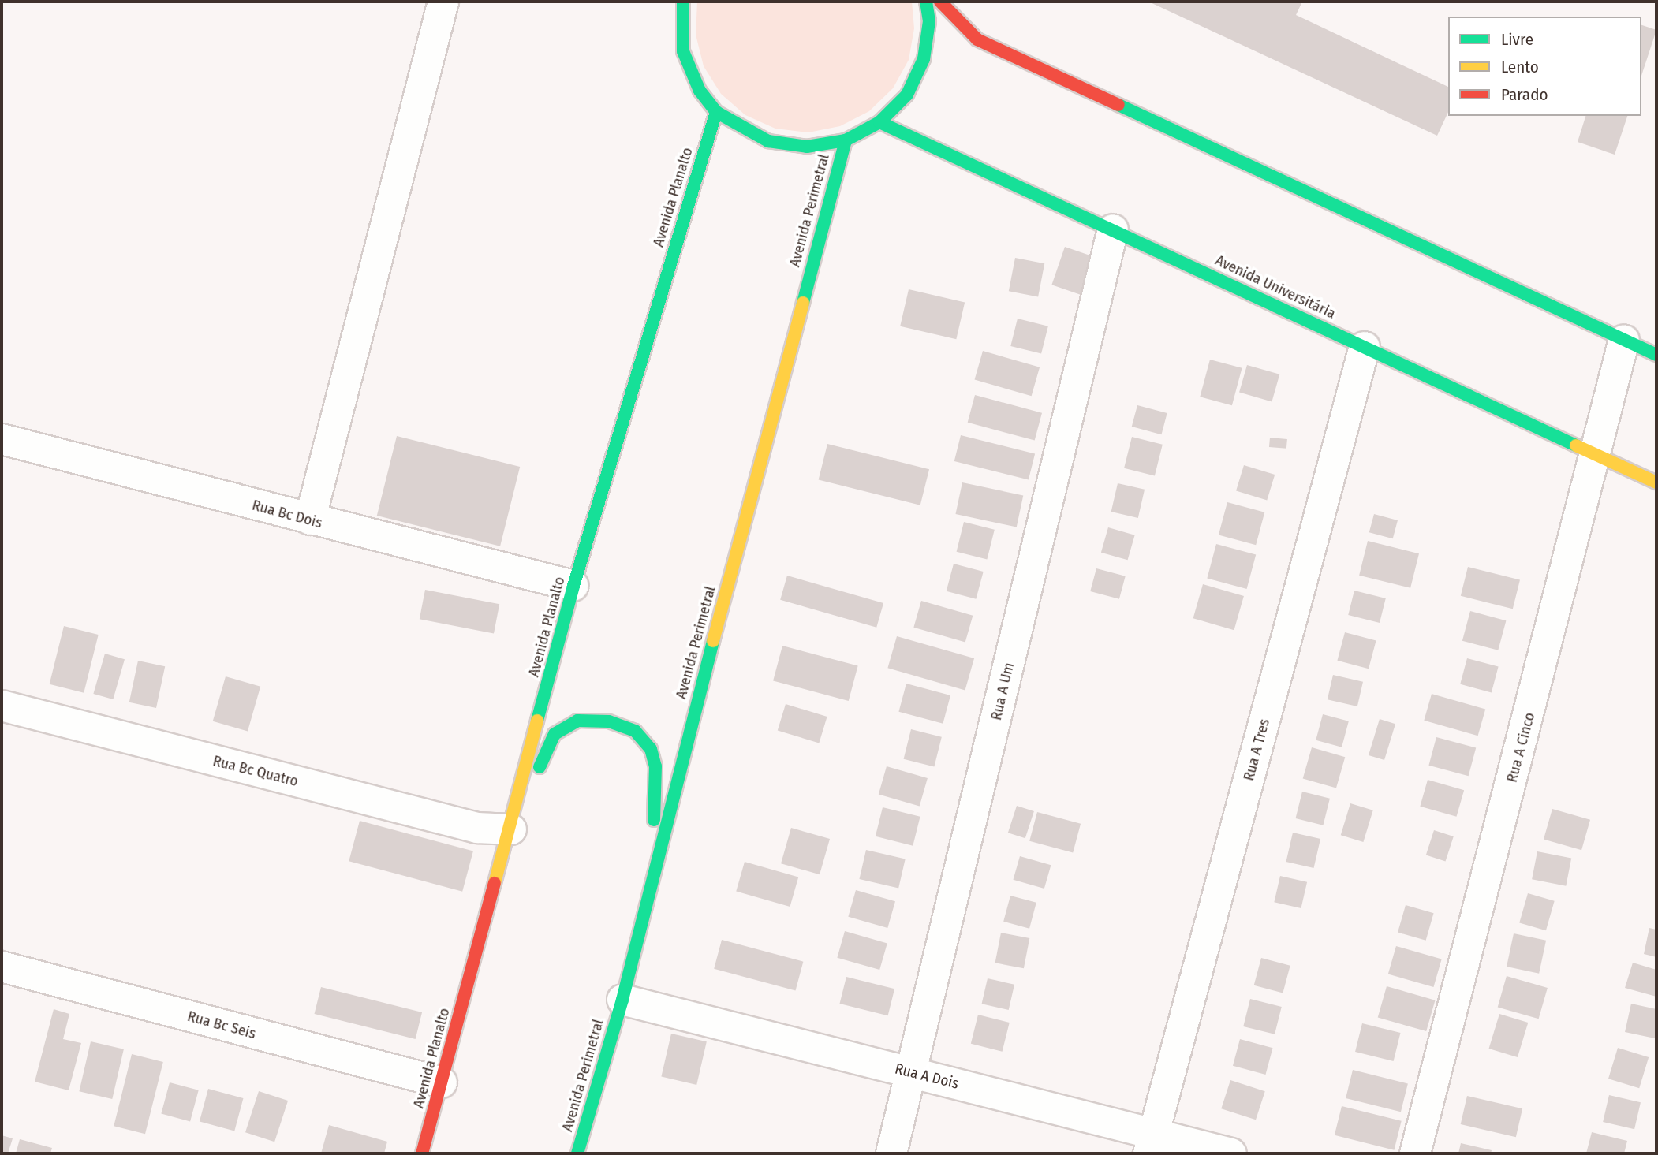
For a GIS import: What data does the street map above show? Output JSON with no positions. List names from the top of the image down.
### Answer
{
  "streets": {
    "main road": ["Avenida Planalto", "Avenida Perimetral", "Avenida Universitária"],
    "street": [
      "Rua Bc Dois",
      "Rua A Um",
      "Rua A Cinco",
      "Rua A Tres",
      "Rua Bc Quatro",
      "Rua Bc Seis",
      "Rua A Dois"
    ]
  },
  "crossings": [
    ["Avenida Planalto", "Rua Bc Dois"],
    ["Avenida Planalto", "Rua Bc Quatro"],
    ["Avenida Planalto", "Rua Bc Seis"],
    ["Avenida Perimetral", "Rua A Dois"],
    ["Avenida Universitária", "Rua A Um"],
    ["Avenida Universitária", "Rua A Cinco"],
    ["Avenida Universitária", "Rua A Tres"],
    ["Rua A Um", "Rua A Dois"],
    ["Rua A Tres", "Rua A Dois"]
  ],
  "legend": ["Livre", "Lento", "Parado"]
}
